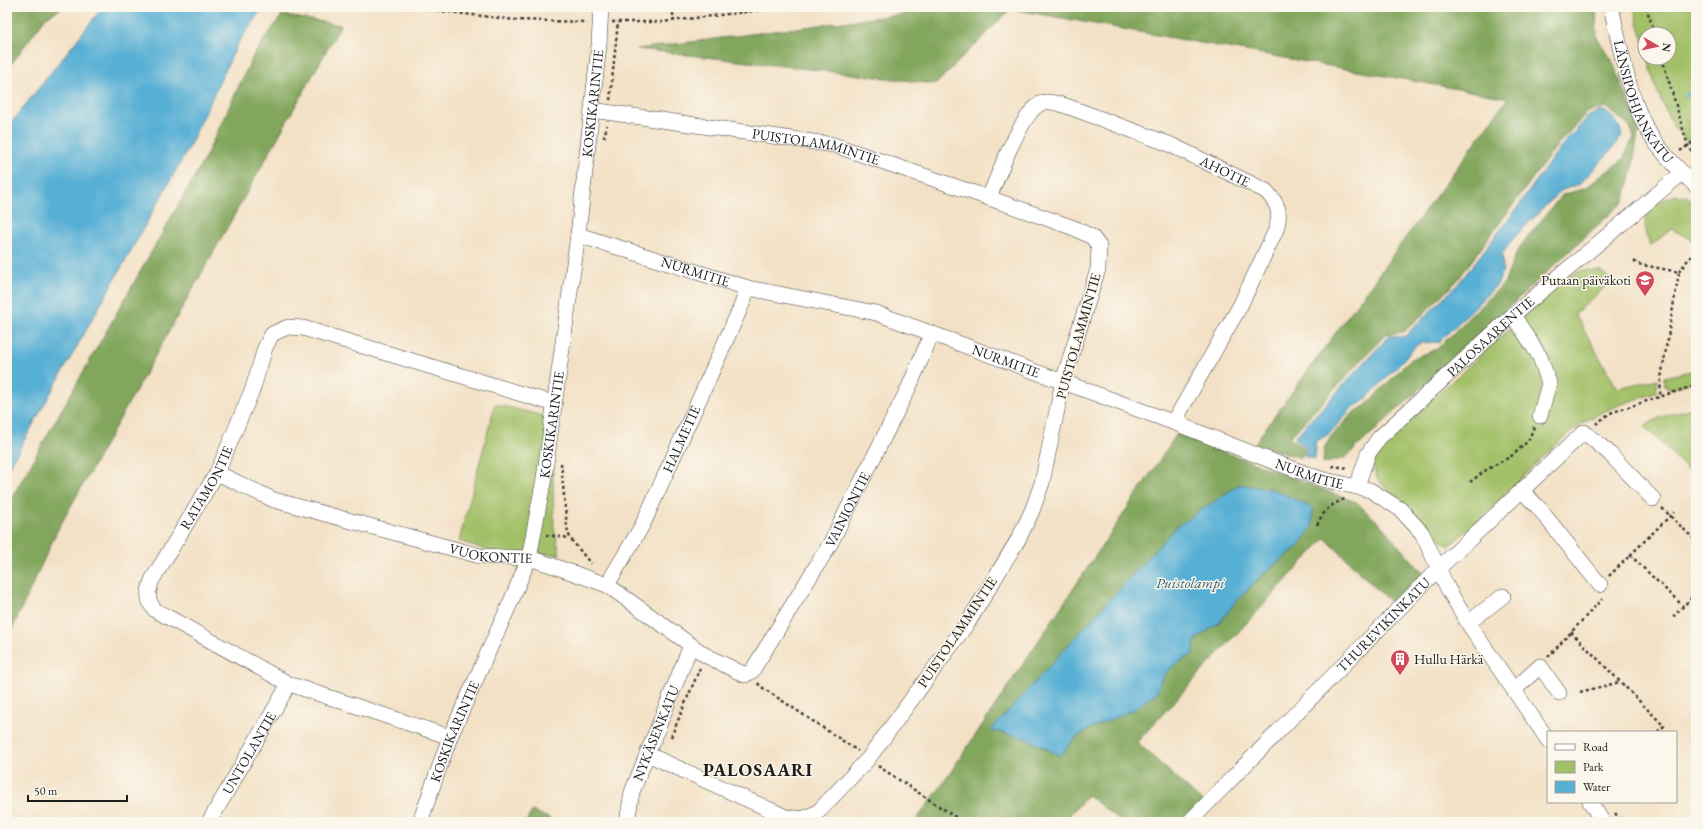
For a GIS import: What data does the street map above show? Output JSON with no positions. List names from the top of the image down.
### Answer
{
  "streets": {
    "street": [
      "LÄNSIPOHJANKATU",
      "KOSKIKARINTIE",
      "PUISTOLAMMINTIE",
      "AHOTIE",
      "NURMITIE",
      "PALOSAARENTIE",
      "HALMETIE",
      "RATAMONTIE",
      "VAINIONTIE",
      "VUOKONTIE",
      "THUREVIKINKATU",
      "NYKÄSENKATU",
      "UNTOLANTIE"
    ]
  },
  "crossings": [
    ["LÄNSIPOHJANKATU", "PALOSAARENTIE"],
    ["KOSKIKARINTIE", "PUISTOLAMMINTIE"],
    ["KOSKIKARINTIE", "NURMITIE"],
    ["KOSKIKARINTIE", "RATAMONTIE"],
    ["KOSKIKARINTIE", "VUOKONTIE"],
    ["PUISTOLAMMINTIE", "AHOTIE"],
    ["PUISTOLAMMINTIE", "NURMITIE"],
    ["PUISTOLAMMINTIE", "NYKÄSENKATU"],
    ["AHOTIE", "NURMITIE"],
    ["NURMITIE", "PALOSAARENTIE"],
    ["NURMITIE", "HALMETIE"],
    ["NURMITIE", "VAINIONTIE"],
    ["NURMITIE", "THUREVIKINKATU"],
    ["HALMETIE", "VUOKONTIE"],
    ["RATAMONTIE", "VUOKONTIE"],
    ["RATAMONTIE", "UNTOLANTIE"],
    ["VAINIONTIE", "VUOKONTIE"],
    ["VUOKONTIE", "NYKÄSENKATU"]
  ],
  "districts": ["PALOSAARI"],
  "water": ["Puistolampi"],
  "places": {
    "school or university": ["Putaan päiväkoti"],
    "building": ["Hullu Härkä"]
  },
  "legend": ["Road", "Park", "Water"],
  "scale_bar": "50 m",
  "north": "right"
}
